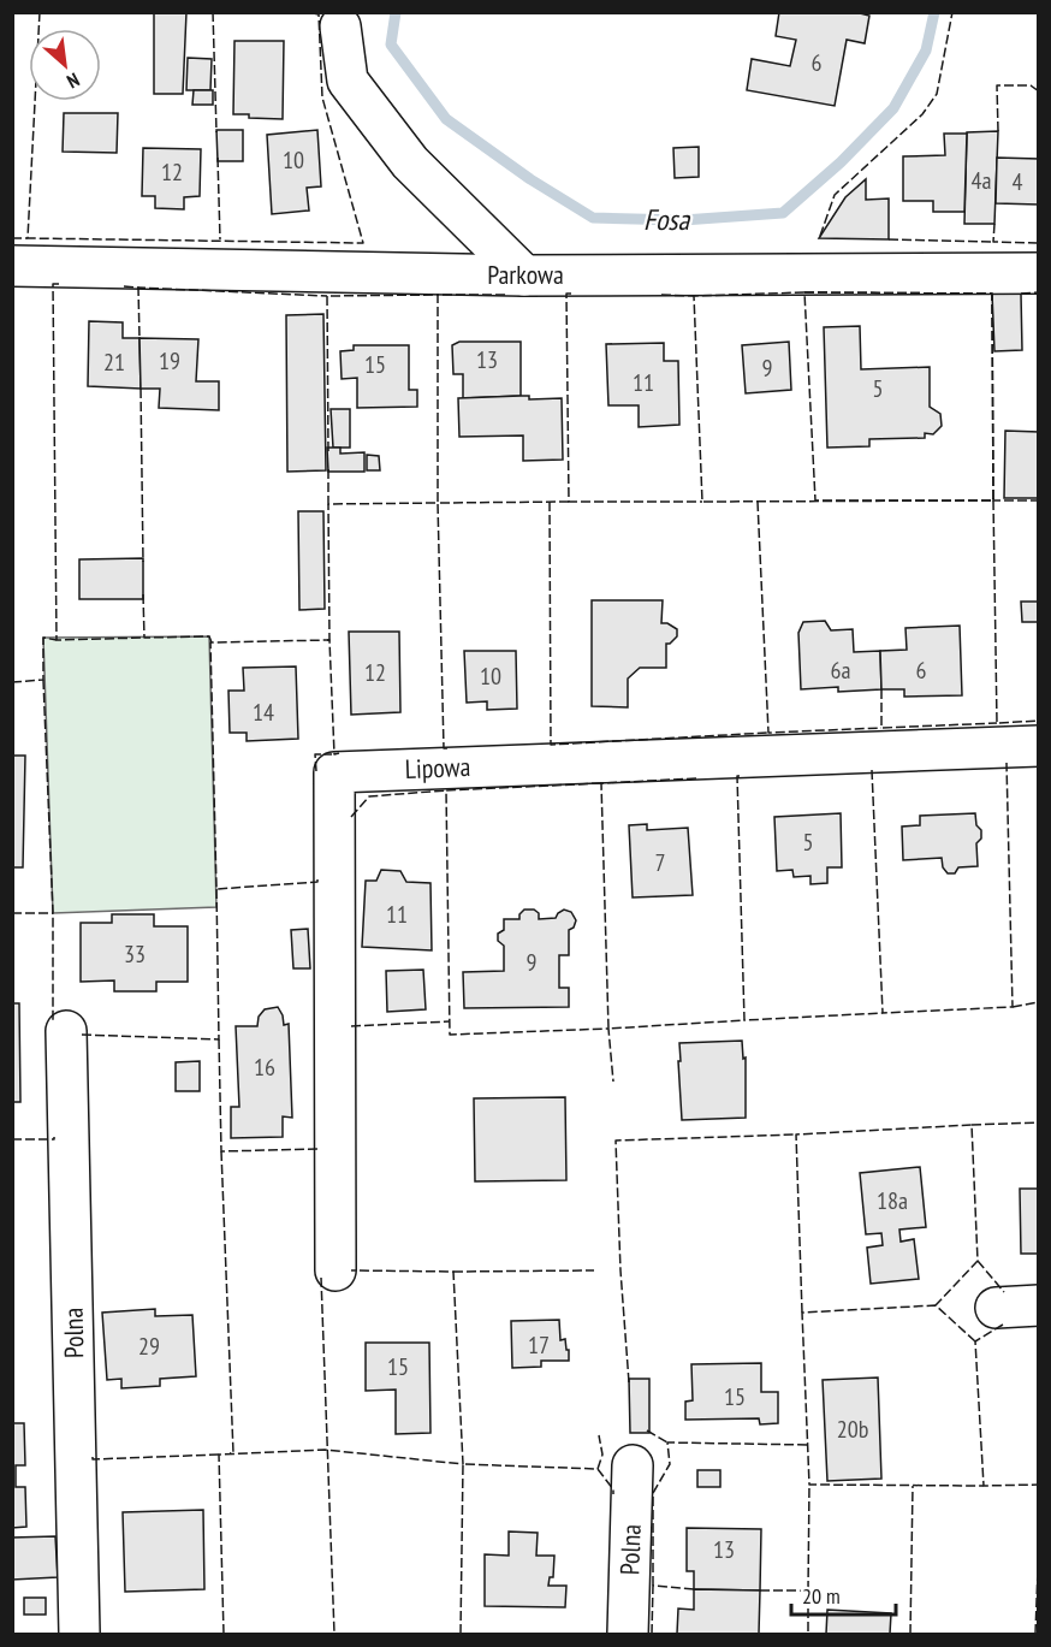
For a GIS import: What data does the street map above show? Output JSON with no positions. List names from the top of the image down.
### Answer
{
  "streets": {
    "street": ["Parkowa", "Lipowa", "Polna"]
  },
  "water": ["Fosa"],
  "house_numbers": [
    "6",
    "10",
    "12",
    "4a",
    "4",
    "13",
    "19",
    "21",
    "15",
    "9",
    "11",
    "5",
    "6a",
    "6",
    "12",
    "10",
    "14",
    "5",
    "7",
    "11",
    "33",
    "9",
    "16",
    "18a",
    "17",
    "29",
    "15",
    "15",
    "20b",
    "13"
  ],
  "scale_bar": "20 m",
  "north": "bottom right"
}
